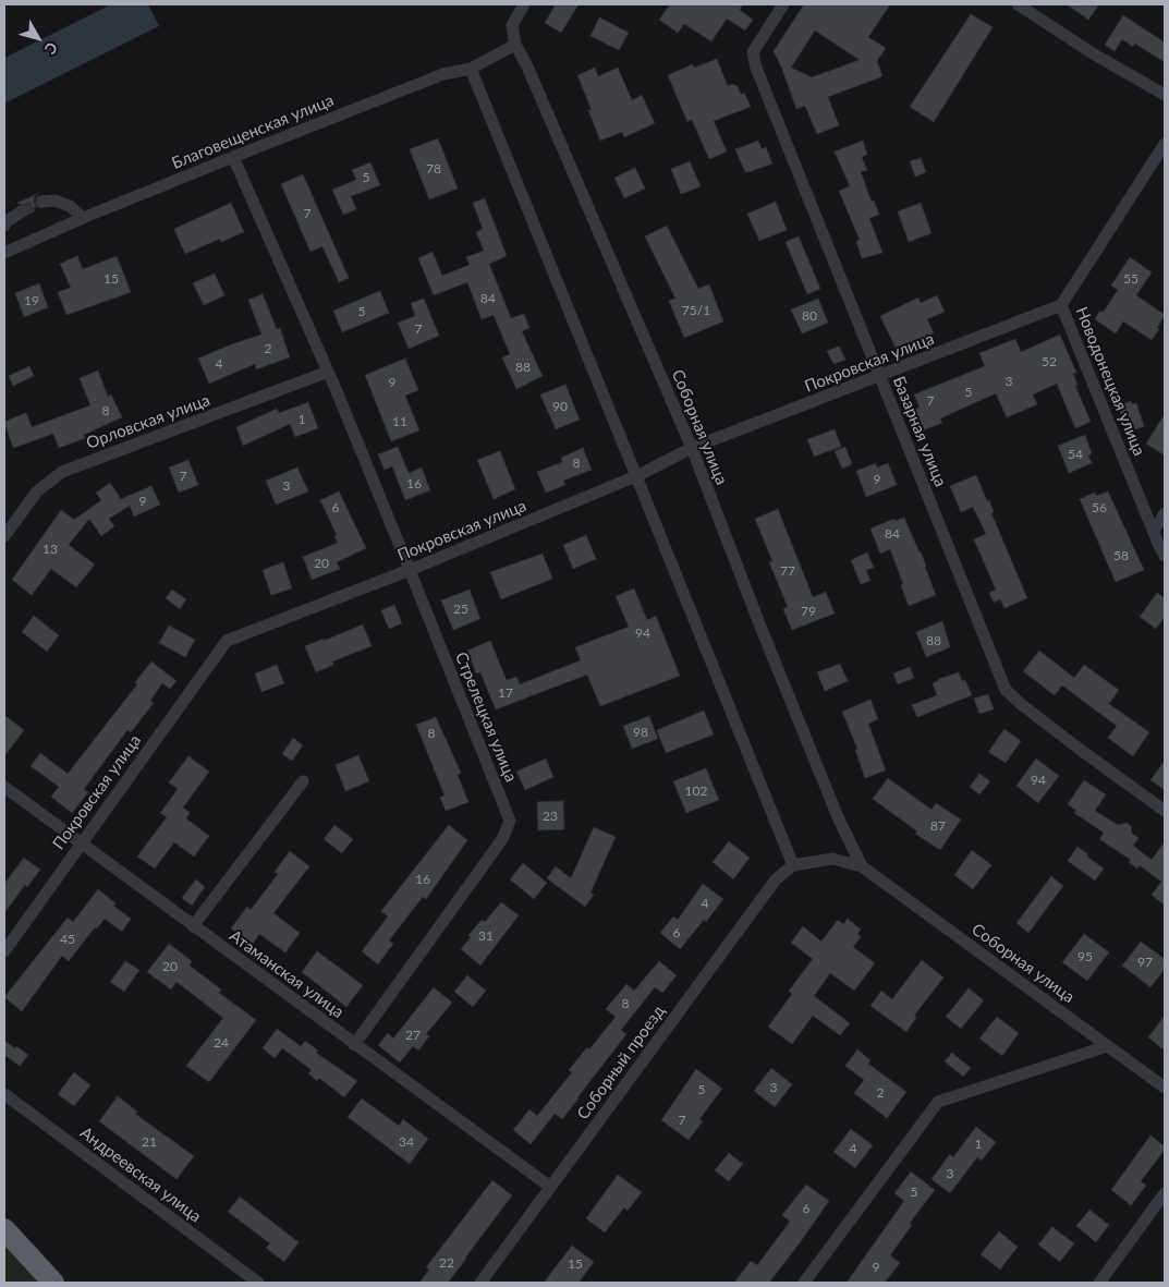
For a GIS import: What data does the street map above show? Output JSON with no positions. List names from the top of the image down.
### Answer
{
  "streets": {
    "street": [
      "Благовещенская улица",
      "Покровская улица",
      "Новодонецкая улица",
      "Орловская улица",
      "Соборная улица",
      "Базарная улица",
      "Стрелецкая улица",
      "Атаманская улица",
      "Соборный проезд",
      "Андреевская улица"
    ]
  },
  "crossings": [
    ["Благовещенская улица", "Соборная улица"],
    ["Благовещенская улица", "Стрелецкая улица"],
    ["Покровская улица", "Новодонецкая улица"],
    ["Покровская улица", "Соборная улица"],
    ["Покровская улица", "Базарная улица"],
    ["Покровская улица", "Стрелецкая улица"],
    ["Покровская улица", "Атаманская улица"],
    ["Орловская улица", "Стрелецкая улица"],
    ["Соборная улица", "Соборный проезд"],
    ["Стрелецкая улица", "Атаманская улица"],
    ["Атаманская улица", "Соборный проезд"]
  ],
  "house_numbers": [
    "78",
    "5",
    "7",
    "15",
    "55",
    "84",
    "19",
    "75/1",
    "5",
    "80",
    "7",
    "2",
    "52",
    "4",
    "88",
    "3",
    "9",
    "5",
    "7",
    "90",
    "8",
    "1",
    "11",
    "54",
    "8",
    "7",
    "9",
    "16",
    "3",
    "9",
    "6",
    "56",
    "84",
    "13",
    "58",
    "20",
    "77",
    "25",
    "79",
    "94",
    "88",
    "17",
    "98",
    "8",
    "94",
    "102",
    "23",
    "87",
    "16",
    "4",
    "6",
    "31",
    "45",
    "95",
    "97",
    "20",
    "8",
    "27",
    "24",
    "3",
    "5",
    "2",
    "7",
    "21",
    "34",
    "1",
    "4",
    "3",
    "5",
    "6",
    "22",
    "15",
    "9"
  ],
  "north": "bottom right"
}
